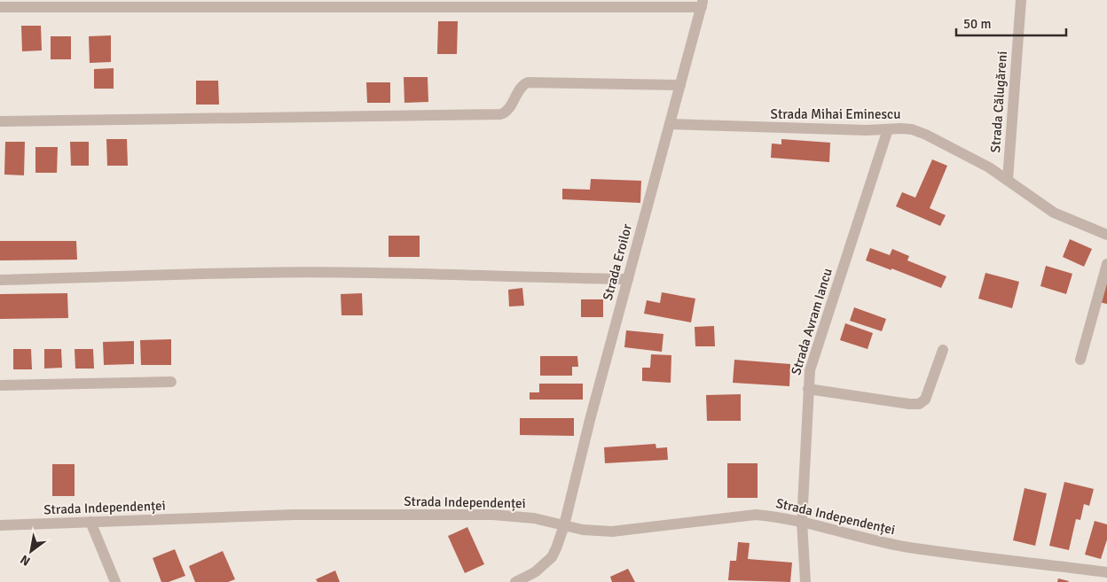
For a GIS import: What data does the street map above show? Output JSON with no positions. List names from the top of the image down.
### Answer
{
  "streets": {
    "street": [
      "Strada Călugăreni",
      "Strada Mihai Eminescu",
      "Strada Eroilor",
      "Strada Avram Iancu",
      "Strada Independenței"
    ]
  },
  "crossings": [
    ["Strada Călugăreni", "Strada Mihai Eminescu"],
    ["Strada Mihai Eminescu", "Strada Eroilor"],
    ["Strada Mihai Eminescu", "Strada Avram Iancu"],
    ["Strada Eroilor", "Strada Independenței"],
    ["Strada Avram Iancu", "Strada Independenței"]
  ],
  "scale_bar": "50 m",
  "north": "bottom left"
}
